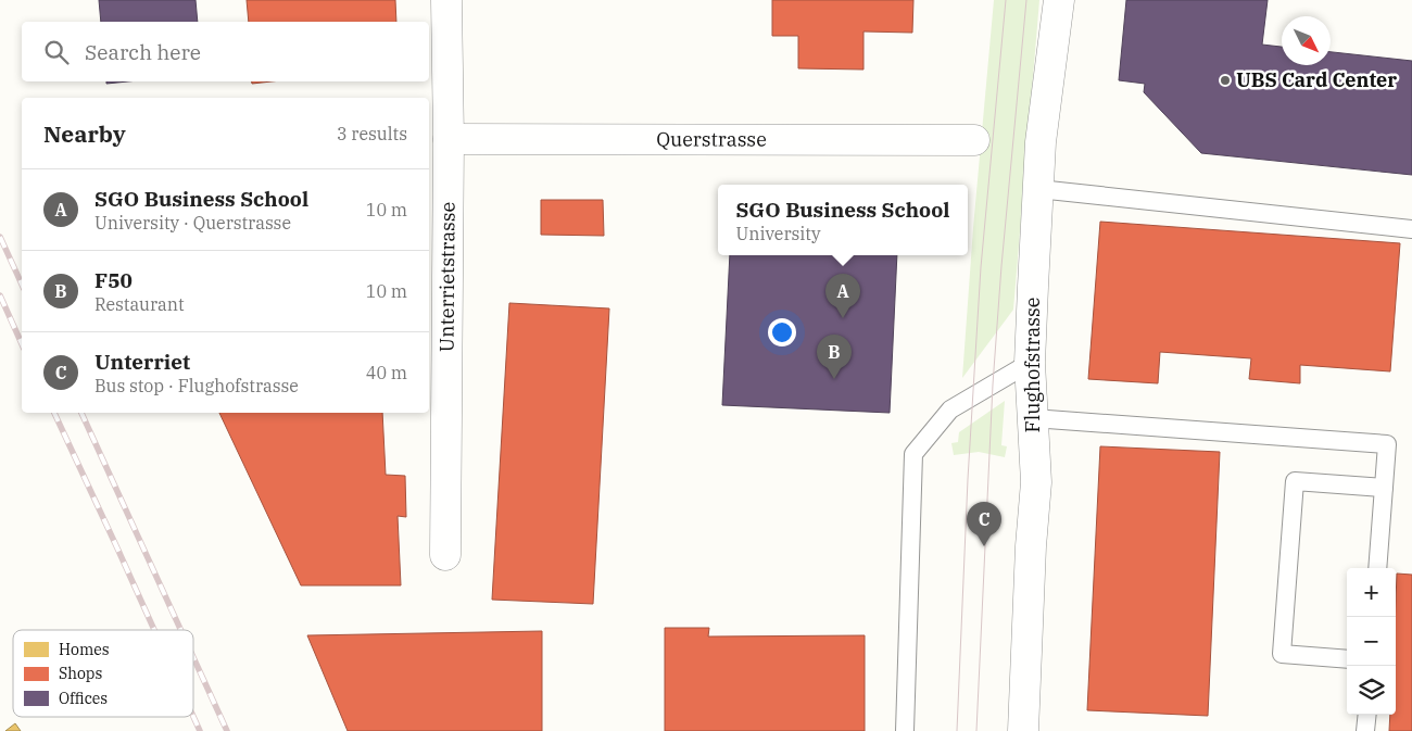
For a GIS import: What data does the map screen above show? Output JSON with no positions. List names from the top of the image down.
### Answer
{
  "streets": {
    "street": ["Querstrasse", "Unterrietstrasse", "Flughofstrasse"]
  },
  "crossings": [
    ["Querstrasse", "Unterrietstrasse"]
  ],
  "places": ["UBS Card Center"],
  "legend": ["Homes", "Shops", "Offices"],
  "north": "bottom right",
  "page": {
    "search": "Search here",
    "heading": ["Nearby", "3 results"],
    "list": [
      {
        "mark": "A",
        "name": "SGO Business School",
        "note": "University · Querstrasse",
        "value": "10 m"
      },
      {
        "mark": "B",
        "name": "F50",
        "note": "Restaurant",
        "value": "10 m"
      },
      {
        "mark": "C",
        "name": "Unterriet",
        "note": "Bus stop · Flughofstrasse",
        "value": "40 m"
      }
    ],
    "popup": ["SGO Business School", "University"],
    "pins": ["A", "B", "C"],
    "map_buttons": ["+", "−"]
  }
}
